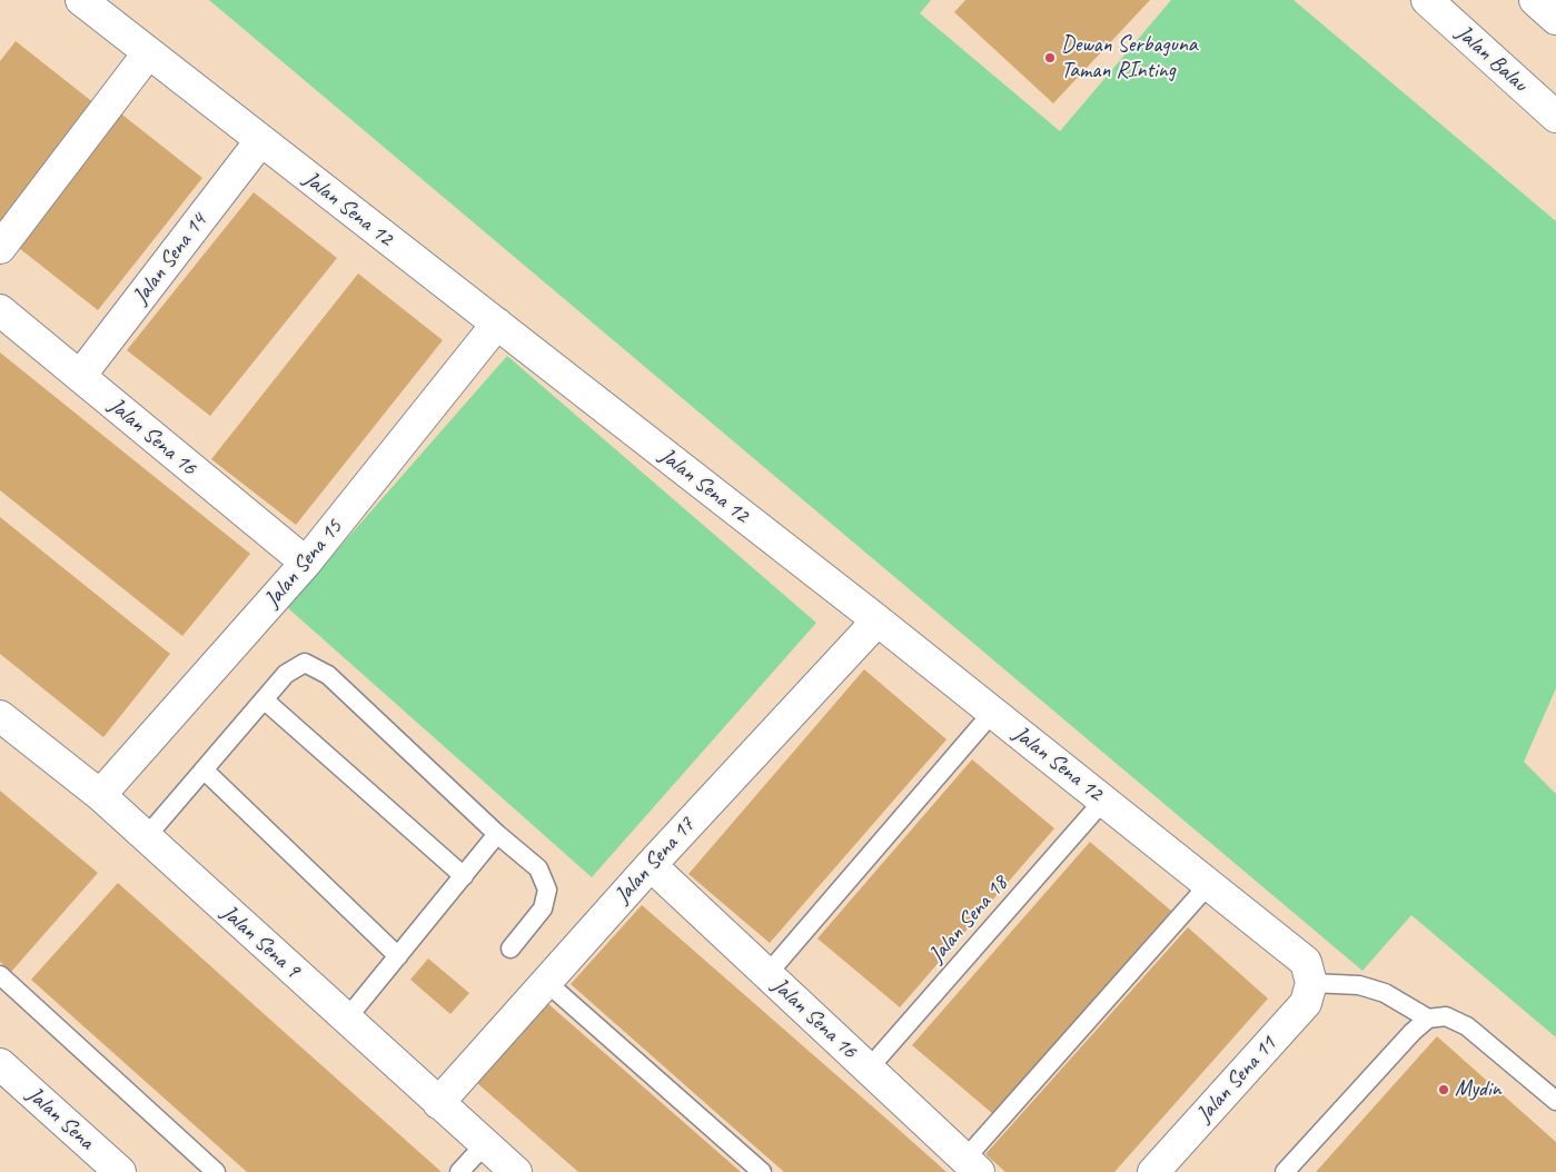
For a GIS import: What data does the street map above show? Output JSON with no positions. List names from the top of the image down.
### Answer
{
  "streets": {
    "street": [
      "Jalan Balau",
      "Jalan Sena 12",
      "Jalan Sena 14",
      "Jalan Sena 16",
      "Jalan Sena 15",
      "Jalan Sena 17",
      "Jalan Sena 9",
      "Jalan Sena 11",
      "Jalan Sena"
    ],
    "lane": ["Jalan Sena 18"]
  },
  "crossings": [
    ["Jalan Sena 12", "Jalan Sena 14"],
    ["Jalan Sena 12", "Jalan Sena 15"],
    ["Jalan Sena 12", "Jalan Sena 17"],
    ["Jalan Sena 12", "Jalan Sena 18"],
    ["Jalan Sena 12", "Jalan Sena 11"],
    ["Jalan Sena 14", "Jalan Sena 16"],
    ["Jalan Sena 16", "Jalan Sena 15"],
    ["Jalan Sena 16", "Jalan Sena 17"],
    ["Jalan Sena 16", "Jalan Sena 18"],
    ["Jalan Sena 15", "Jalan Sena 9"],
    ["Jalan Sena 17", "Jalan Sena 9"]
  ],
  "places": ["Dewan Serbaguna Taman RInting", "Mydin"]
}
